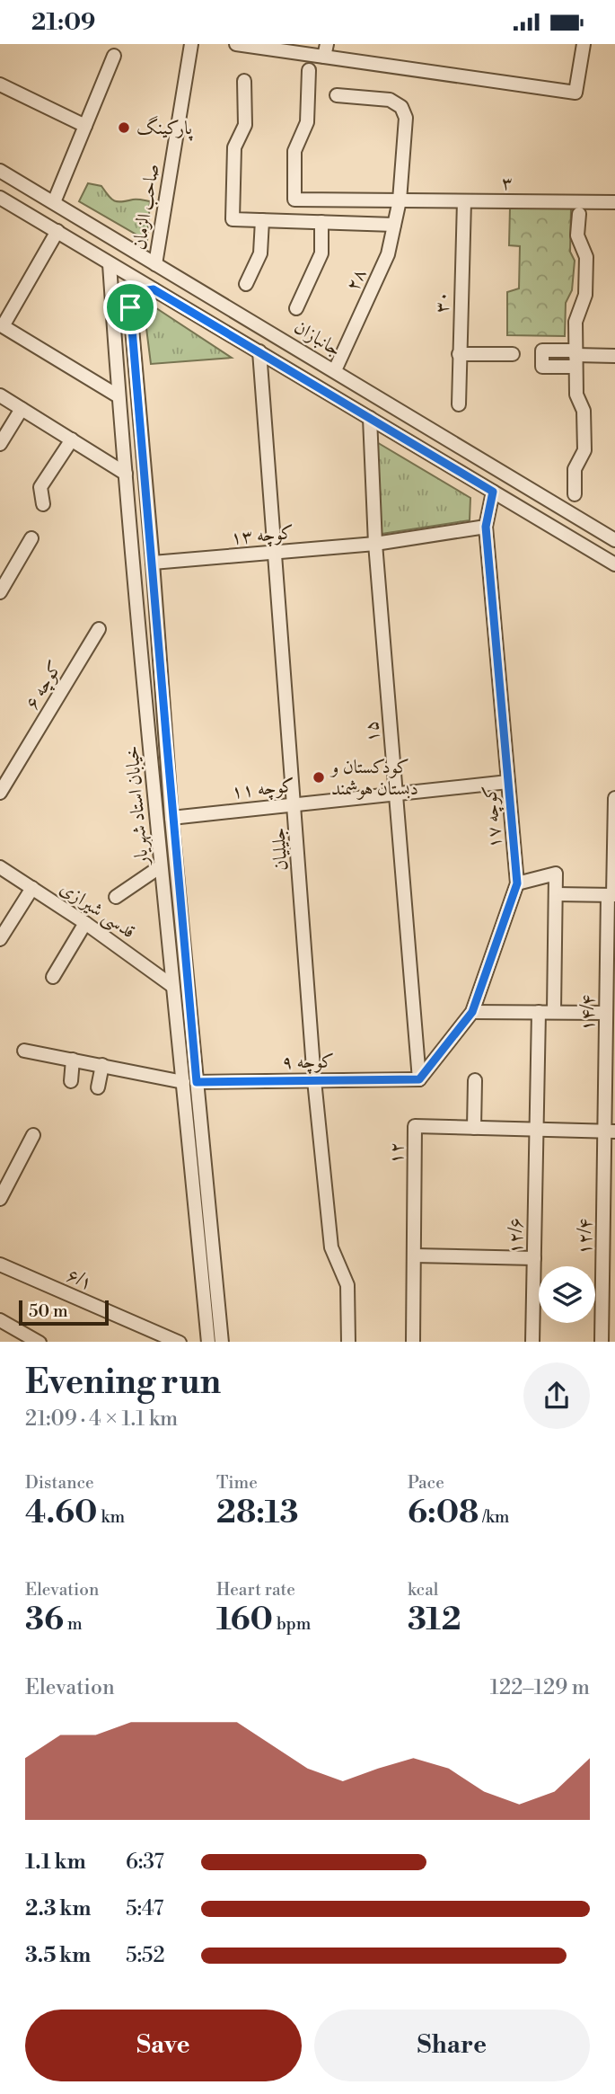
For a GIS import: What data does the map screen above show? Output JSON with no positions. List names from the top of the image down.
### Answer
{
  "streets": {
    "street": [
      "۳",
      "صاحب الزمان",
      "۲۸",
      "۳۰",
      "جانبازان",
      "کوچه ۱۳",
      "کوچه ۶",
      "۱۵",
      "کوچه ۱۱",
      "خیابان استاد شهریار",
      "کوچه ۱۷",
      "جلیلیان",
      "قدسی شیرازی",
      "۱۴/۴",
      "کوچه ۹",
      "۱۲",
      "۱۲/۶",
      "۱۲/۴",
      "۶/۱"
    ]
  },
  "crossings": [
    ["۳", "۲۸"],
    ["۳", "۳۰"],
    ["صاحب الزمان", "جانبازان"],
    ["۲۸", "جانبازان"],
    ["کوچه ۱۳", "۱۵"],
    ["کوچه ۱۳", "خیابان استاد شهریار"],
    ["کوچه ۱۳", "کوچه ۱۷"],
    ["کوچه ۱۳", "جلیلیان"],
    ["۱۵", "کوچه ۱۱"],
    ["۱۵", "کوچه ۱۷"],
    ["۱۵", "کوچه ۹"],
    ["کوچه ۱۱", "خیابان استاد شهریار"],
    ["کوچه ۱۱", "کوچه ۱۷"],
    ["کوچه ۱۱", "جلیلیان"],
    ["خیابان استاد شهریار", "قدسی شیرازی"],
    ["خیابان استاد شهریار", "کوچه ۹"],
    ["کوچه ۱۷", "کوچه ۹"],
    ["جلیلیان", "کوچه ۹"],
    ["۱۴/۴", "۱۲"],
    ["۱۴/۴", "۱۲/۴"],
    ["۱۲", "۱۲/۶"],
    ["۱۲", "۱۲/۴"]
  ],
  "places": ["پارکینگ", "کودکستان و دبستان هوشمند"],
  "scale_bar": "50 m",
  "page": {
    "status": "21:09",
    "scale": "50 m",
    "heading": ["Evening run", "21:09 · 4 × 1.1 km"],
    "stats": [
      ["Distance", "4.60 km"],
      ["Time", "28:13"],
      ["Pace", "6:08 /km"],
      ["Elevation", "36 m"],
      ["Heart rate", "160 bpm"],
      ["kcal", "312"]
    ],
    "chart": ["Elevation", "122–129 m"],
    "list": [
      {
        "name": "1.1 km",
        "note": "6:37"
      },
      {
        "name": "2.3 km",
        "note": "5:47"
      },
      {
        "name": "3.5 km",
        "note": "5:52"
      }
    ],
    "buttons": ["Save", "Share"]
  }
}
